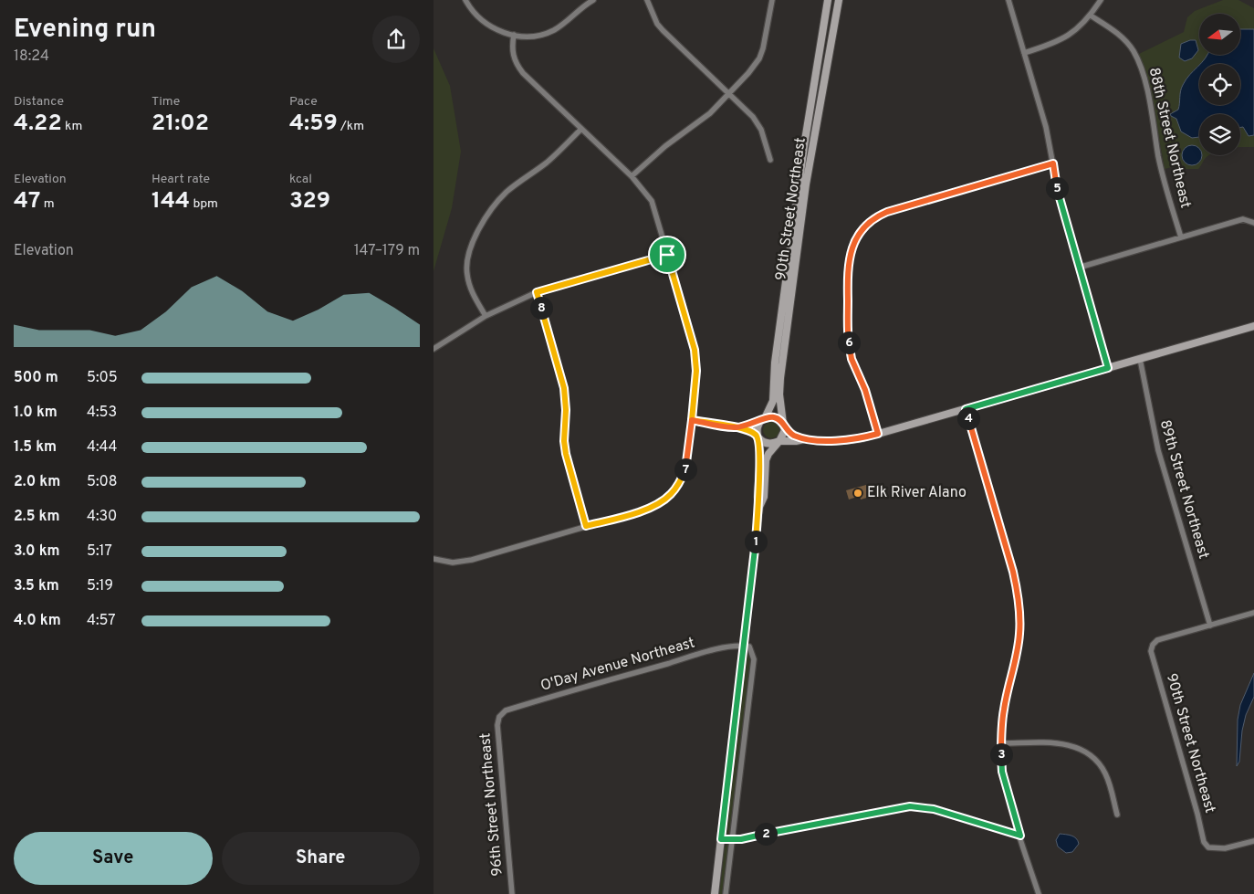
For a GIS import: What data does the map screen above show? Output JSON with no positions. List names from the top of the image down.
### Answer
{
  "streets": {
    "main road": ["90th Street Northeast"],
    "street": [
      "88th Street Northeast",
      "89th Street Northeast",
      "O'Day Avenue Northeast",
      "96th Street Northeast"
    ]
  },
  "crossings": [
    ["90th Street Northeast", "89th Street Northeast"],
    ["O'Day Avenue Northeast", "96th Street Northeast"]
  ],
  "places": ["Elk River Alano"],
  "north": "left",
  "page": {
    "heading": ["Evening run", "18:24"],
    "stats": [
      ["Distance", "4.22 km"],
      ["Time", "21:02"],
      ["Pace", "4:59 /km"],
      ["Elevation", "47 m"],
      ["Heart rate", "144 bpm"],
      ["kcal", "329"]
    ],
    "pins": [
      "5",
      "8",
      "6",
      "4",
      "7",
      "1",
      "3",
      "2"
    ],
    "chart": ["Elevation", "147–179 m"],
    "list": [
      {
        "name": "500 m",
        "note": "5:05"
      },
      {
        "name": "1.0 km",
        "note": "4:53"
      },
      {
        "name": "1.5 km",
        "note": "4:44"
      },
      {
        "name": "2.0 km",
        "note": "5:08"
      },
      {
        "name": "2.5 km",
        "note": "4:30"
      },
      {
        "name": "3.0 km",
        "note": "5:17"
      },
      {
        "name": "3.5 km",
        "note": "5:19"
      },
      {
        "name": "4.0 km",
        "note": "4:57"
      }
    ],
    "buttons": ["Save", "Share"]
  }
}
